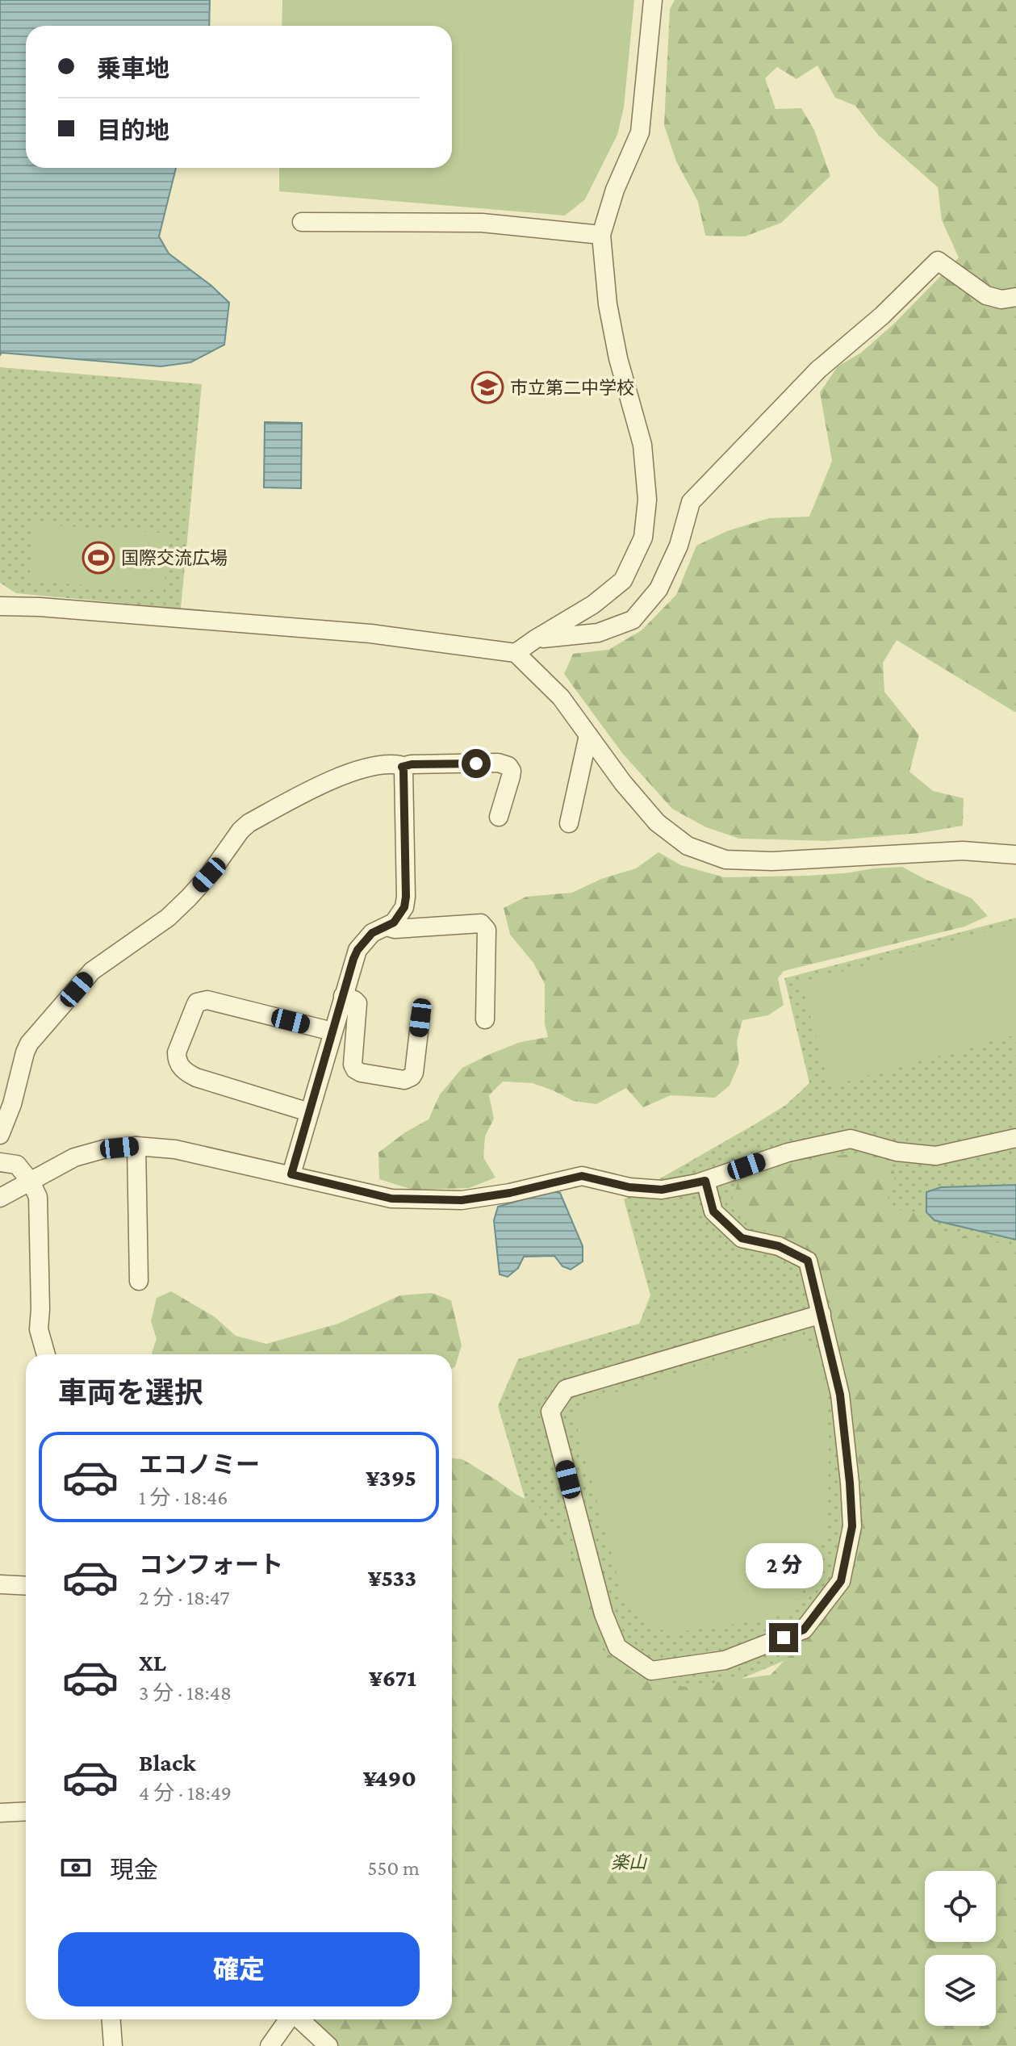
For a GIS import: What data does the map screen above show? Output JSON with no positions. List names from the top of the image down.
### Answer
{
  "parks": ["楽山"],
  "places": {
    "school or university": ["市立第二中学校"],
    "sports": ["国際交流広場"]
  },
  "page": {
    "banner": ["乗車地", "目的地"],
    "heading": "車両を選択",
    "list": [
      {
        "name": "エコノミー",
        "note": "1 分 · 18:46",
        "value": "¥395"
      },
      {
        "name": "コンフォート",
        "note": "2 分 · 18:47",
        "value": "¥533"
      },
      {
        "name": "XL",
        "note": "3 分 · 18:48",
        "value": "¥671"
      },
      {
        "name": "Black",
        "note": "4 分 · 18:49",
        "value": "¥490"
      }
    ],
    "bubble": "2 分",
    "pay": ["現金", "550 m"],
    "buttons": "確定"
  }
}
